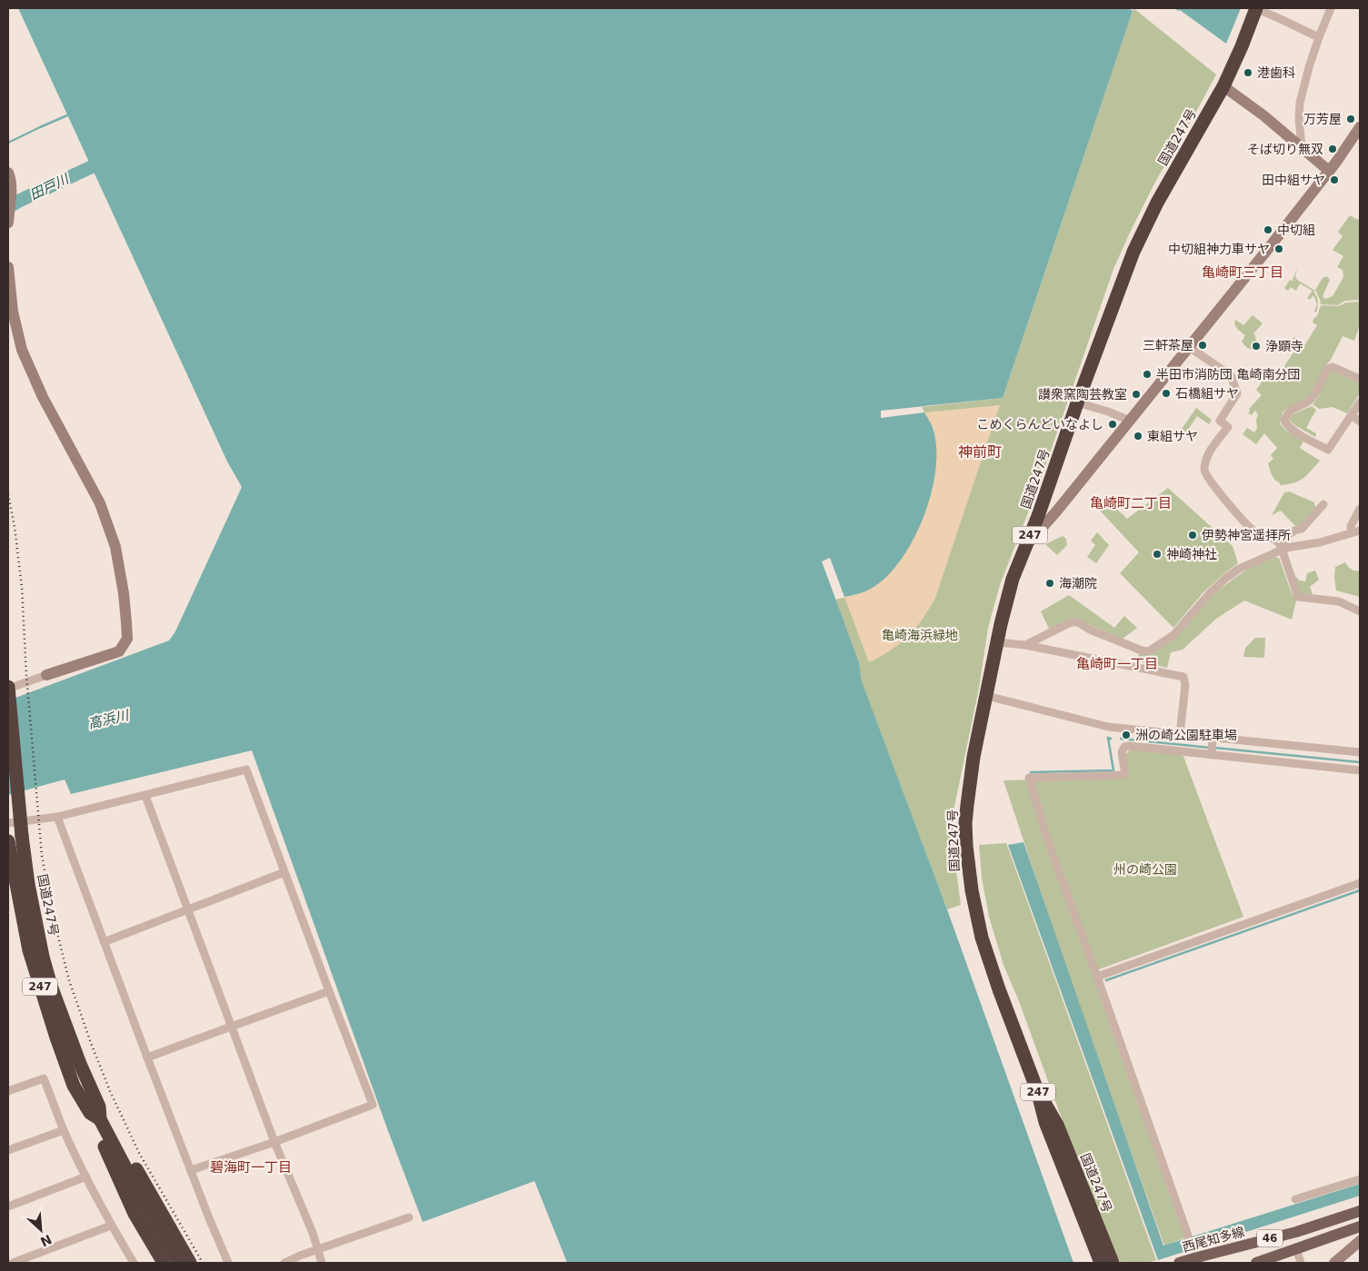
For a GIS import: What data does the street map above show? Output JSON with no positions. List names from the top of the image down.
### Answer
{
  "streets": {
    "highway": ["国道247号", "247"],
    "main road": ["46", "西尾知多線"]
  },
  "crossings": [
    ["国道247号", "247"]
  ],
  "districts": [
    "亀崎町三丁目",
    "神前町",
    "亀崎町二丁目",
    "亀崎町一丁目",
    "碧海町一丁目"
  ],
  "water": ["田戸川", "高浜川"],
  "parks": ["亀崎海浜緑地", "州の崎公園"],
  "places": [
    "港歯科",
    "万芳屋",
    "そば切り無双",
    "田中組サヤ",
    "中切組",
    "中切組神力車サヤ",
    "三軒茶屋",
    "浄顕寺",
    "半田市消防団 亀崎南分団",
    "石橋組サヤ",
    "讃衆窯陶芸教室",
    "こめくらんどいなよし",
    "東組サヤ",
    "伊勢神宮遥拝所",
    "神崎神社",
    "海潮院",
    "洲の崎公園駐車場"
  ],
  "north": "bottom right"
}
